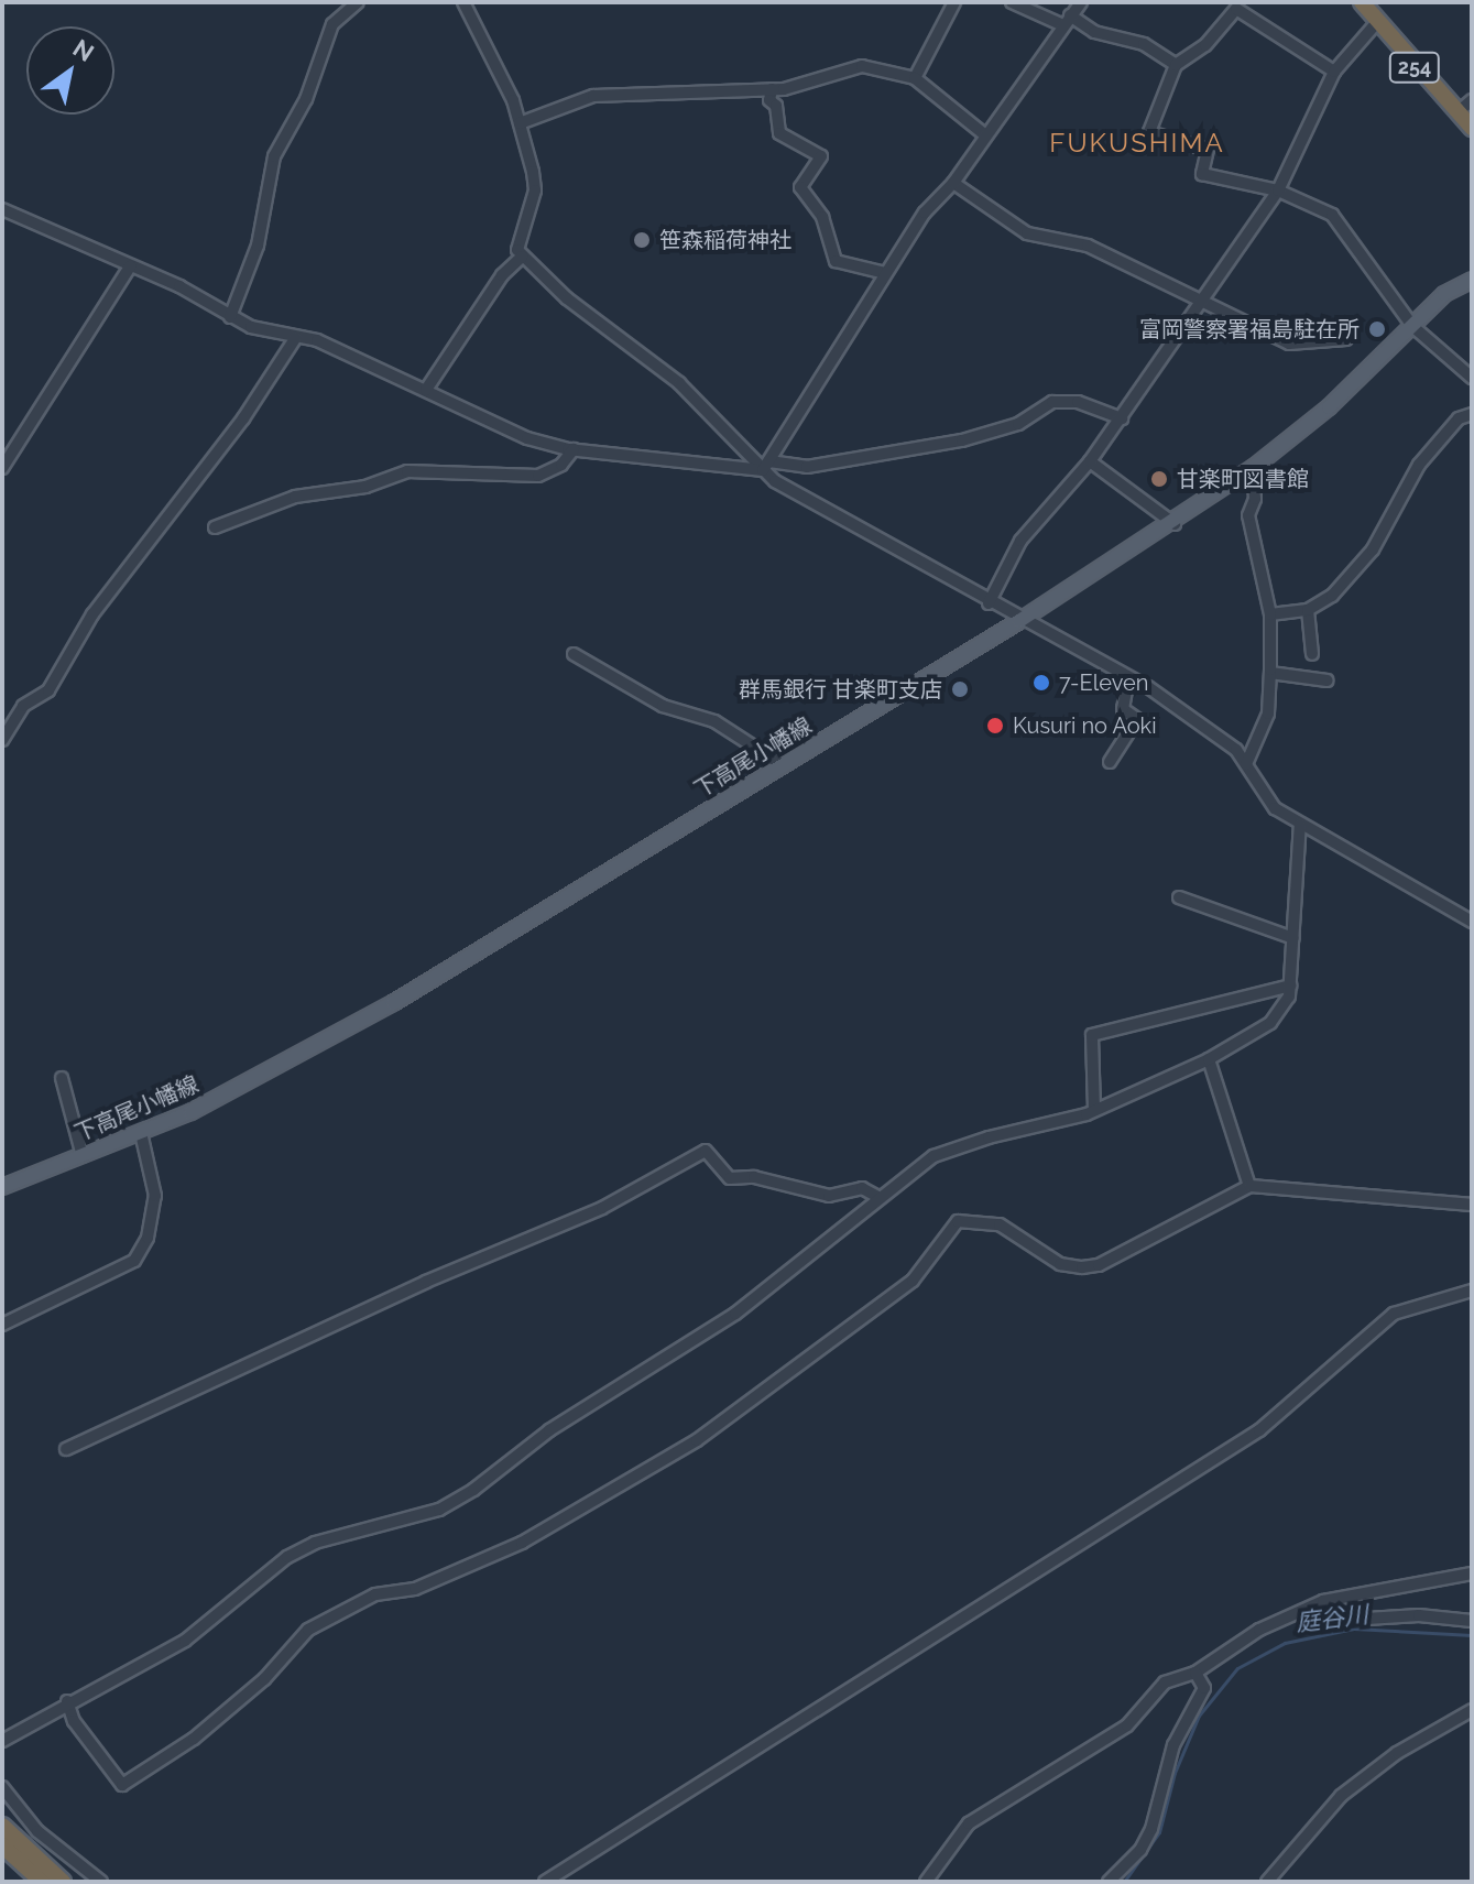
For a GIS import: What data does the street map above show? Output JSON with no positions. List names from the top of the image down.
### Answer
{
  "streets": {
    "highway": ["254"],
    "main road": ["下高尾小幡線"]
  },
  "districts": ["FUKUSHIMA"],
  "water": ["庭谷川"],
  "places": [
    "笹森稲荷神社",
    "富岡警察署福島駐在所",
    "甘楽町図書館",
    "7-Eleven",
    "群馬銀行 甘楽町支店",
    "Kusuri no Aoki"
  ],
  "north": "top right"
}
